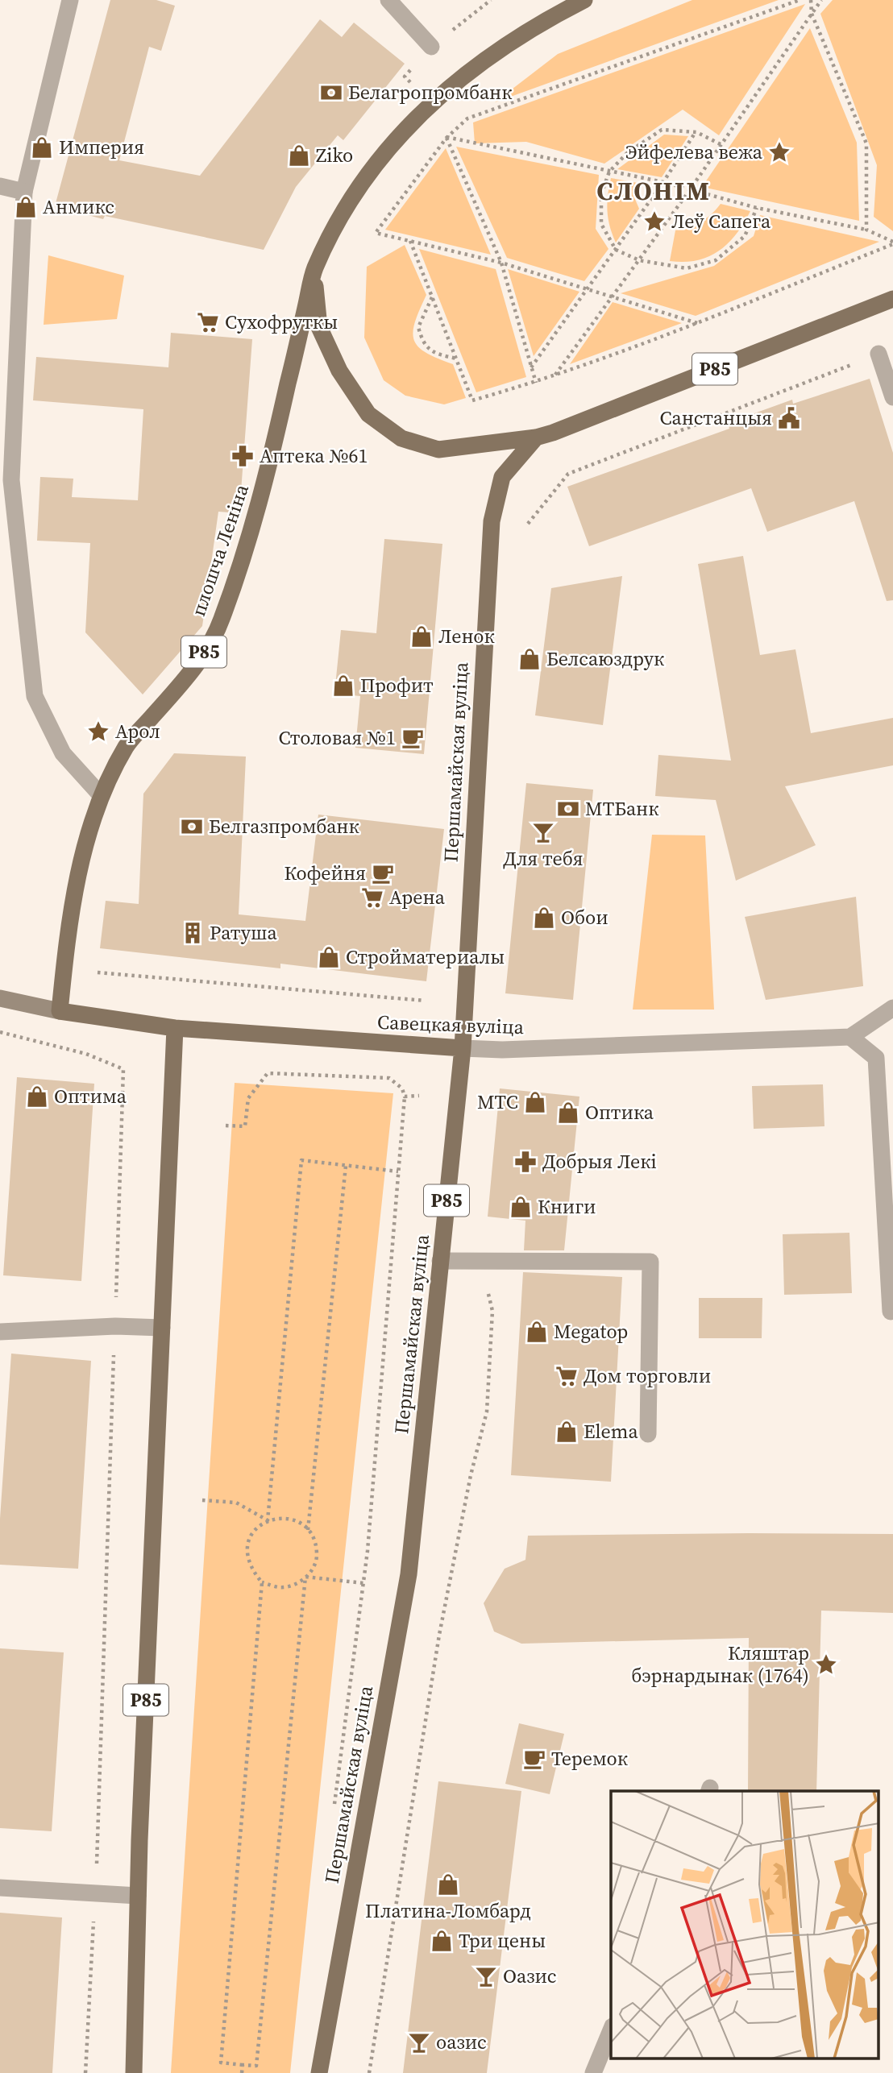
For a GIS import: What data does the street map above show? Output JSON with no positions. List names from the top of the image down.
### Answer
{
  "streets": {
    "main road": [
      "Р85",
      "плошча Леніна",
      "Першамайская вуліца",
      "Савецкая вуліца"
    ]
  },
  "crossings": [
    ["Р85", "плошча Леніна"],
    ["Р85", "Першамайская вуліца"],
    ["Р85", "Савецкая вуліца"],
    ["плошча Леніна", "Савецкая вуліца"],
    ["Першамайская вуліца", "Савецкая вуліца"]
  ],
  "districts": ["СЛОНІМ"],
  "places": {
    "bank": ["Белагропромбанк", "МТБанк", "Белгазпромбанк"],
    "shop": [
      "Империя",
      "Ziko",
      "Анмикс",
      "Ленок",
      "Белсаюздрук",
      "Профит",
      "Обои",
      "Стройматериалы",
      "Оптима",
      "МТС",
      "Оптика",
      "Книги",
      "Megatop",
      "Elema",
      "Платина-Ломбард",
      "Три цены"
    ],
    "place": [
      "Эйфелева вежа",
      "Леў Сапега",
      "Арол",
      "Кляштар бэрнардынак (1764)"
    ],
    "supermarket": ["Сухофруткы", "Арена", "Дом торговли"],
    "public building": ["Санстанцыя"],
    "pharmacy": ["Аптека №61", "Добрыя Лекі"],
    "cafe": ["Столовая №1", "Кофейня", "Теремок"],
    "bar": ["Для тебя", "Оазис", "оазис"],
    "building": ["Ратуша"]
  }
}
